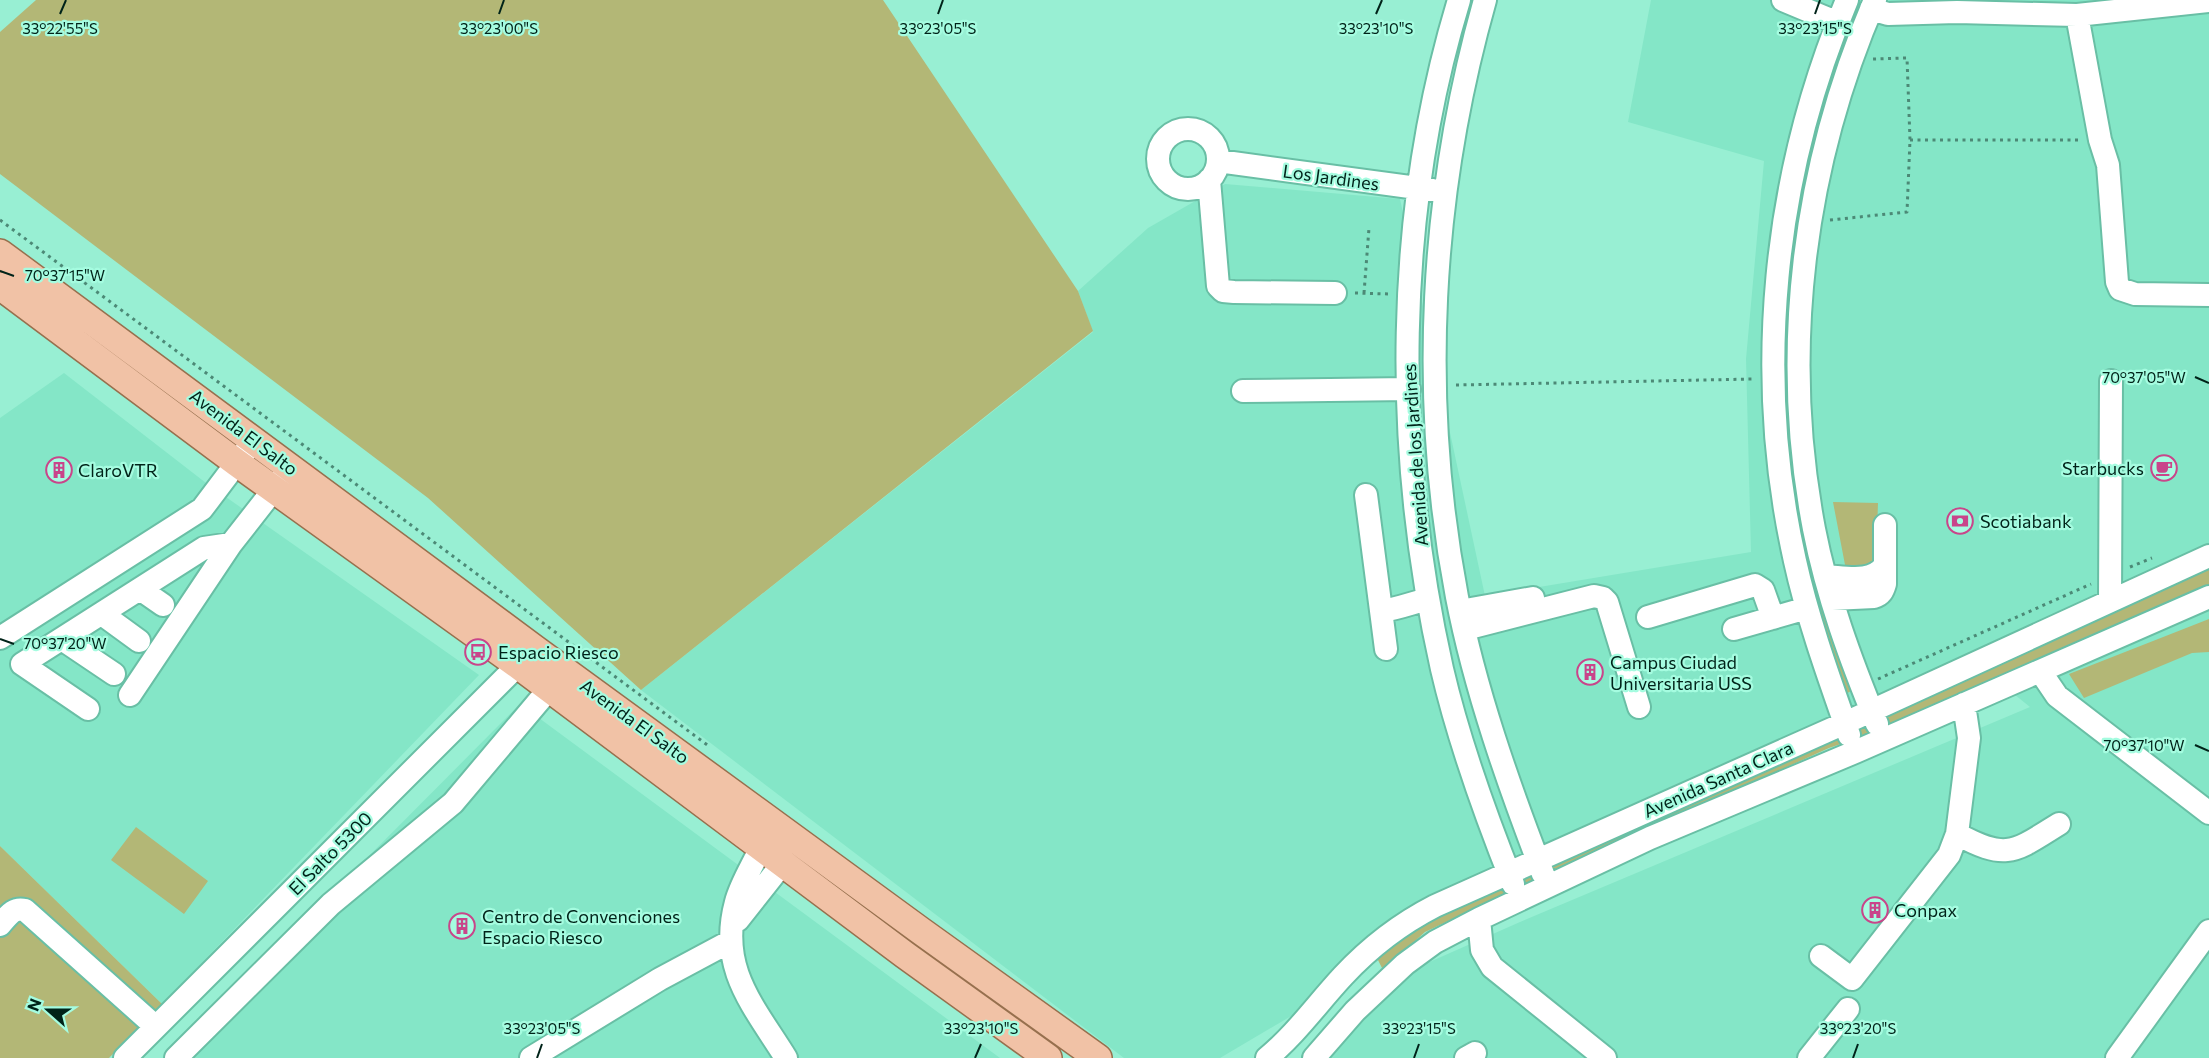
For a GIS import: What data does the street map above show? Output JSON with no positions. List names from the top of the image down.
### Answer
{
  "streets": {
    "main road": ["Avenida El Salto"],
    "street": [
      "Los Jardines",
      "Avenida de los Jardines",
      "Avenida Santa Clara",
      "El Salto 5300"
    ]
  },
  "crossings": [
    ["Los Jardines", "Avenida de los Jardines"],
    ["Avenida El Salto", "El Salto 5300"],
    ["Avenida de los Jardines", "Avenida Santa Clara"]
  ],
  "places": {
    "cafe": ["Starbucks"],
    "building": [
      "ClaroVTR",
      "Campus Ciudad Universitaria USS",
      "Conpax",
      "Centro de Convenciones Espacio Riesco"
    ],
    "bank": ["Scotiabank"],
    "bus stop": ["Espacio Riesco"]
  },
  "north": "left",
  "coordinates": [
    "33°23'00\"S",
    "33°23'05\"S",
    "33°23'10\"S",
    "33°23'15\"S",
    "33°22'55\"S",
    "70°37'15\"W",
    "70°37'05\"W",
    "70°37'20\"W",
    "70°37'10\"W",
    "33°23'20\"S"
  ]
}
